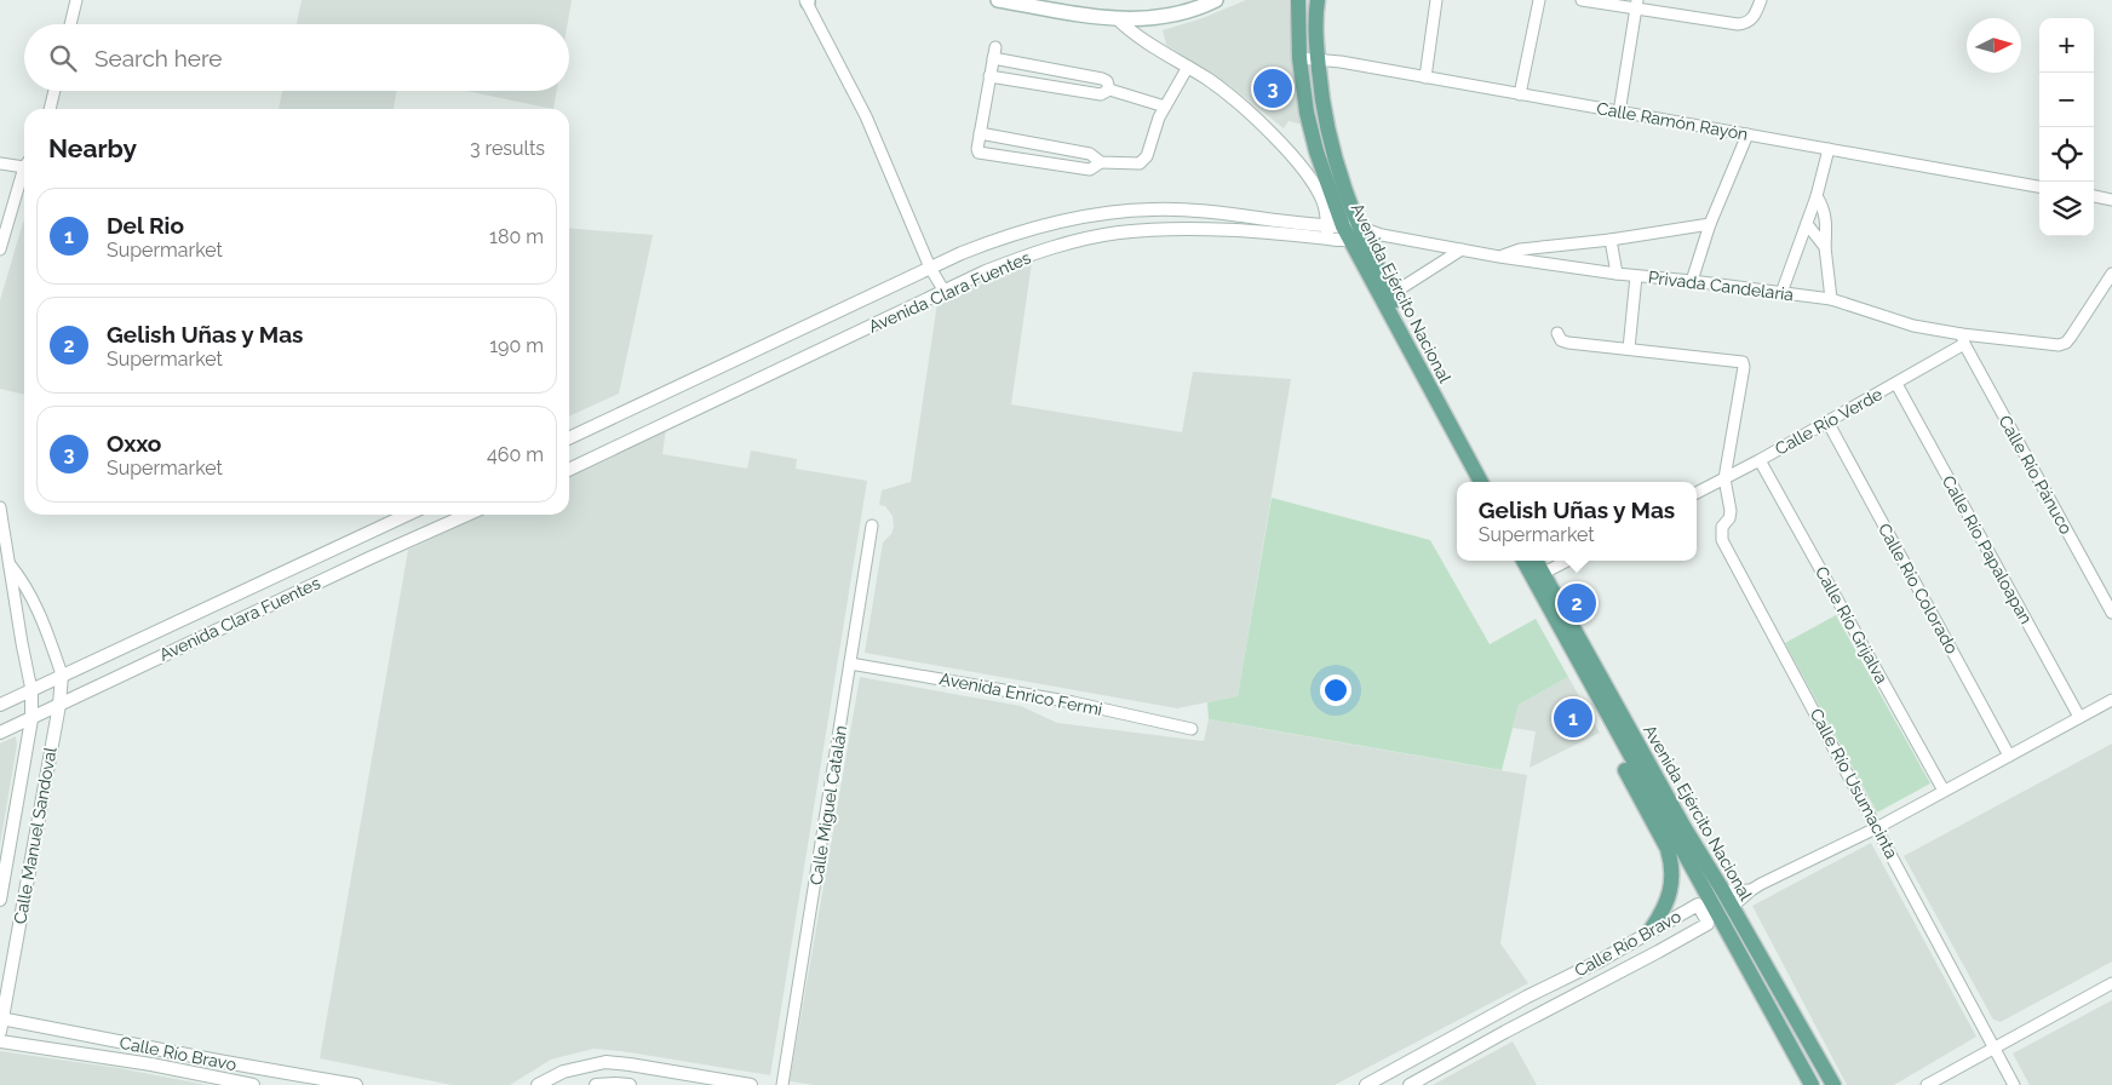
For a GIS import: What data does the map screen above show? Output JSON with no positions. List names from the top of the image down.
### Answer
{
  "streets": {
    "main road": ["Avenida Ejército Nacional"],
    "street": [
      "Calle Ramón Rayón",
      "Privada Candelaria",
      "Avenida Clara Fuentes",
      "Calle Río Verde",
      "Calle Río Pánuco",
      "Calle Río Papaloapan",
      "Calle Río Colorado",
      "Calle Río Grijalva",
      "Avenida Enrico Fermi",
      "Calle Río Usumacinta",
      "Calle Miguel Catalán",
      "Calle Manuel Sandoval",
      "Calle Río Bravo"
    ]
  },
  "crossings": [
    ["Calle Ramón Rayón", "Avenida Ejército Nacional"],
    ["Privada Candelaria", "Avenida Clara Fuentes"],
    ["Privada Candelaria", "Avenida Ejército Nacional"],
    ["Privada Candelaria", "Calle Río Verde"],
    ["Privada Candelaria", "Calle Río Pánuco"],
    ["Avenida Clara Fuentes", "Avenida Ejército Nacional"],
    ["Avenida Clara Fuentes", "Calle Manuel Sandoval"],
    ["Calle Río Verde", "Calle Río Pánuco"],
    ["Calle Río Verde", "Calle Río Papaloapan"],
    ["Calle Río Verde", "Calle Río Colorado"],
    ["Calle Río Verde", "Calle Río Grijalva"],
    ["Calle Río Verde", "Calle Río Usumacinta"],
    ["Avenida Enrico Fermi", "Calle Miguel Catalán"],
    ["Calle Manuel Sandoval", "Calle Río Bravo"]
  ],
  "north": "right",
  "page": {
    "map_buttons": ["+", "−"],
    "search": "Search here",
    "pins": ["3", "2", "1"],
    "heading": ["Nearby", "3 results"],
    "list": [
      {
        "mark": "1",
        "name": "Del Rio",
        "note": "Supermarket",
        "value": "180 m"
      },
      {
        "mark": "2",
        "name": "Gelish Uñas y Mas",
        "note": "Supermarket",
        "value": "190 m"
      },
      {
        "mark": "3",
        "name": "Oxxo",
        "note": "Supermarket",
        "value": "460 m"
      }
    ],
    "popup": ["Gelish Uñas y Mas", "Supermarket"]
  }
}
